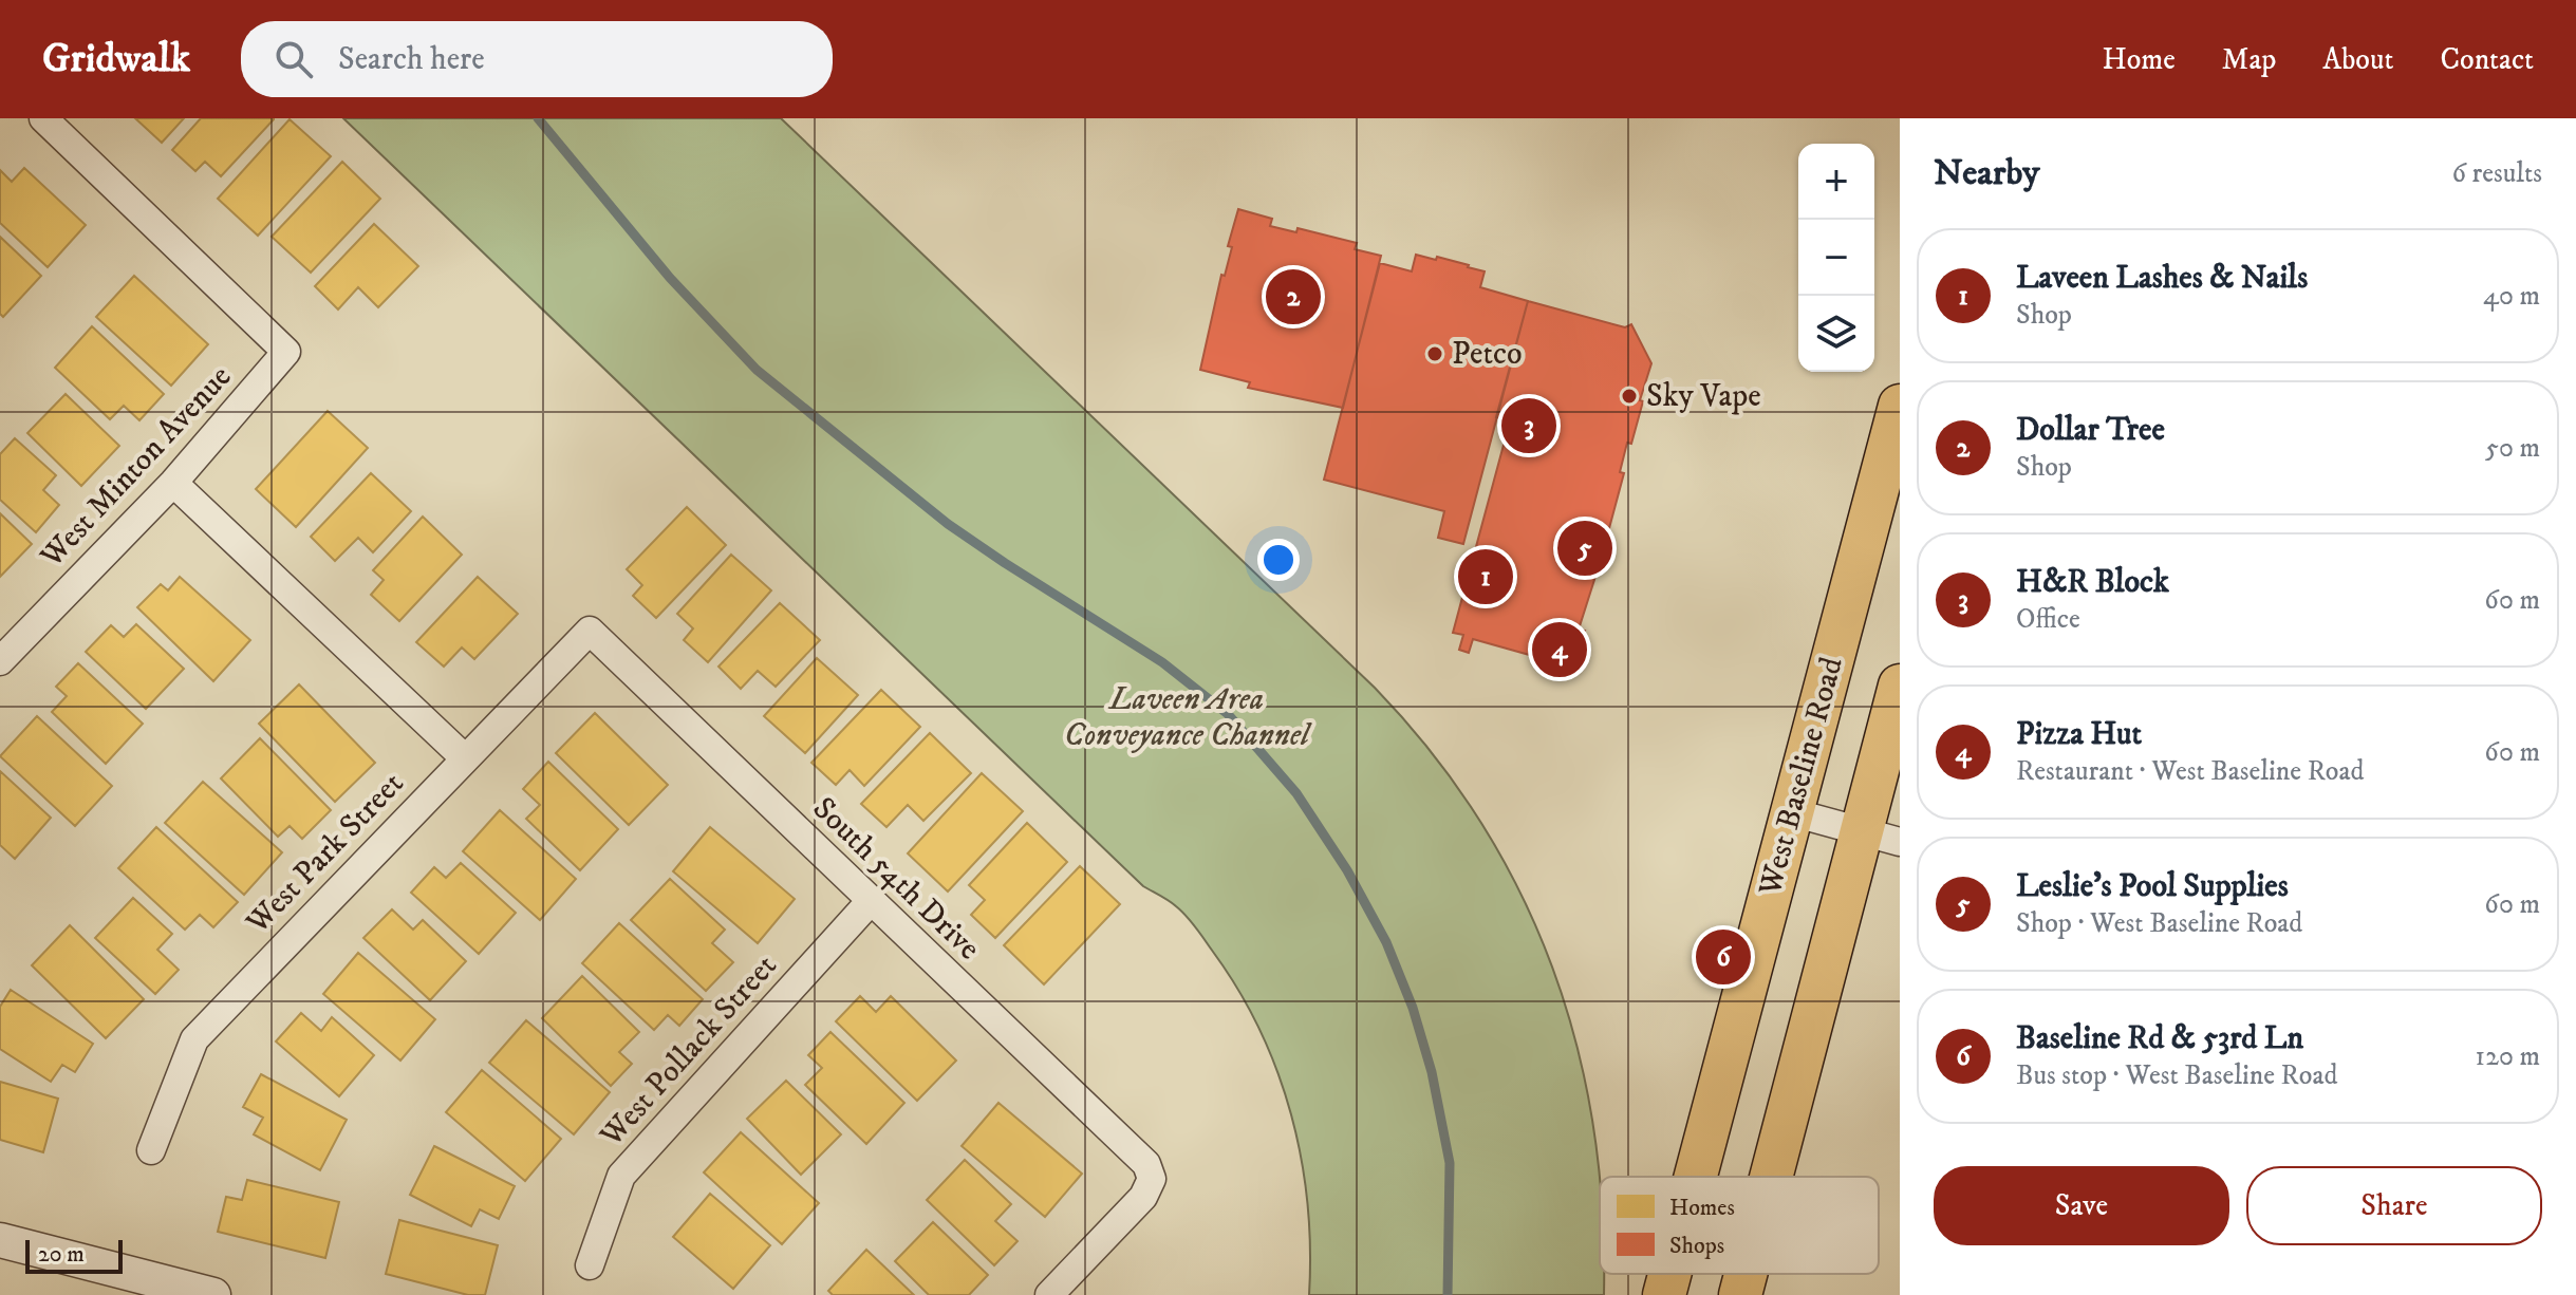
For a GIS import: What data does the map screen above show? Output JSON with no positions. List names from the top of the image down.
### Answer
{
  "streets": {
    "main road": ["West Baseline Road"],
    "street": [
      "West Minton Avenue",
      "West Park Street",
      "South 54th Drive",
      "West Pollack Street"
    ]
  },
  "crossings": [
    ["West Park Street", "South 54th Drive"],
    ["South 54th Drive", "West Pollack Street"]
  ],
  "parks": ["Laveen Area Conveyance Channel"],
  "places": ["Petco", "Sky Vape"],
  "legend": ["Homes", "Shops"],
  "scale_bar": "20 m",
  "page": {
    "header": "Gridwalk",
    "search": "Search here",
    "nav": [
      "Home",
      "Map",
      "About",
      "Contact"
    ],
    "heading": ["Nearby", "6 results"],
    "map_buttons": ["+", "−"],
    "list": [
      {
        "mark": "1",
        "name": "Laveen Lashes & Nails",
        "note": "Shop",
        "value": "40 m"
      },
      {
        "mark": "2",
        "name": "Dollar Tree",
        "note": "Shop",
        "value": "50 m"
      },
      {
        "mark": "3",
        "name": "H&R Block",
        "note": "Office",
        "value": "60 m"
      },
      {
        "mark": "4",
        "name": "Pizza Hut",
        "note": "Restaurant · West Baseline Road",
        "value": "60 m"
      },
      {
        "mark": "5",
        "name": "Leslie's Pool Supplies",
        "note": "Shop · West Baseline Road",
        "value": "60 m"
      },
      {
        "mark": "6",
        "name": "Baseline Rd & 53rd Ln",
        "note": "Bus stop · West Baseline Road",
        "value": "120 m"
      }
    ],
    "pins": [
      "2",
      "3",
      "5",
      "1",
      "4",
      "6"
    ],
    "buttons": ["Save", "Share"],
    "scale": "20 m"
  }
}
